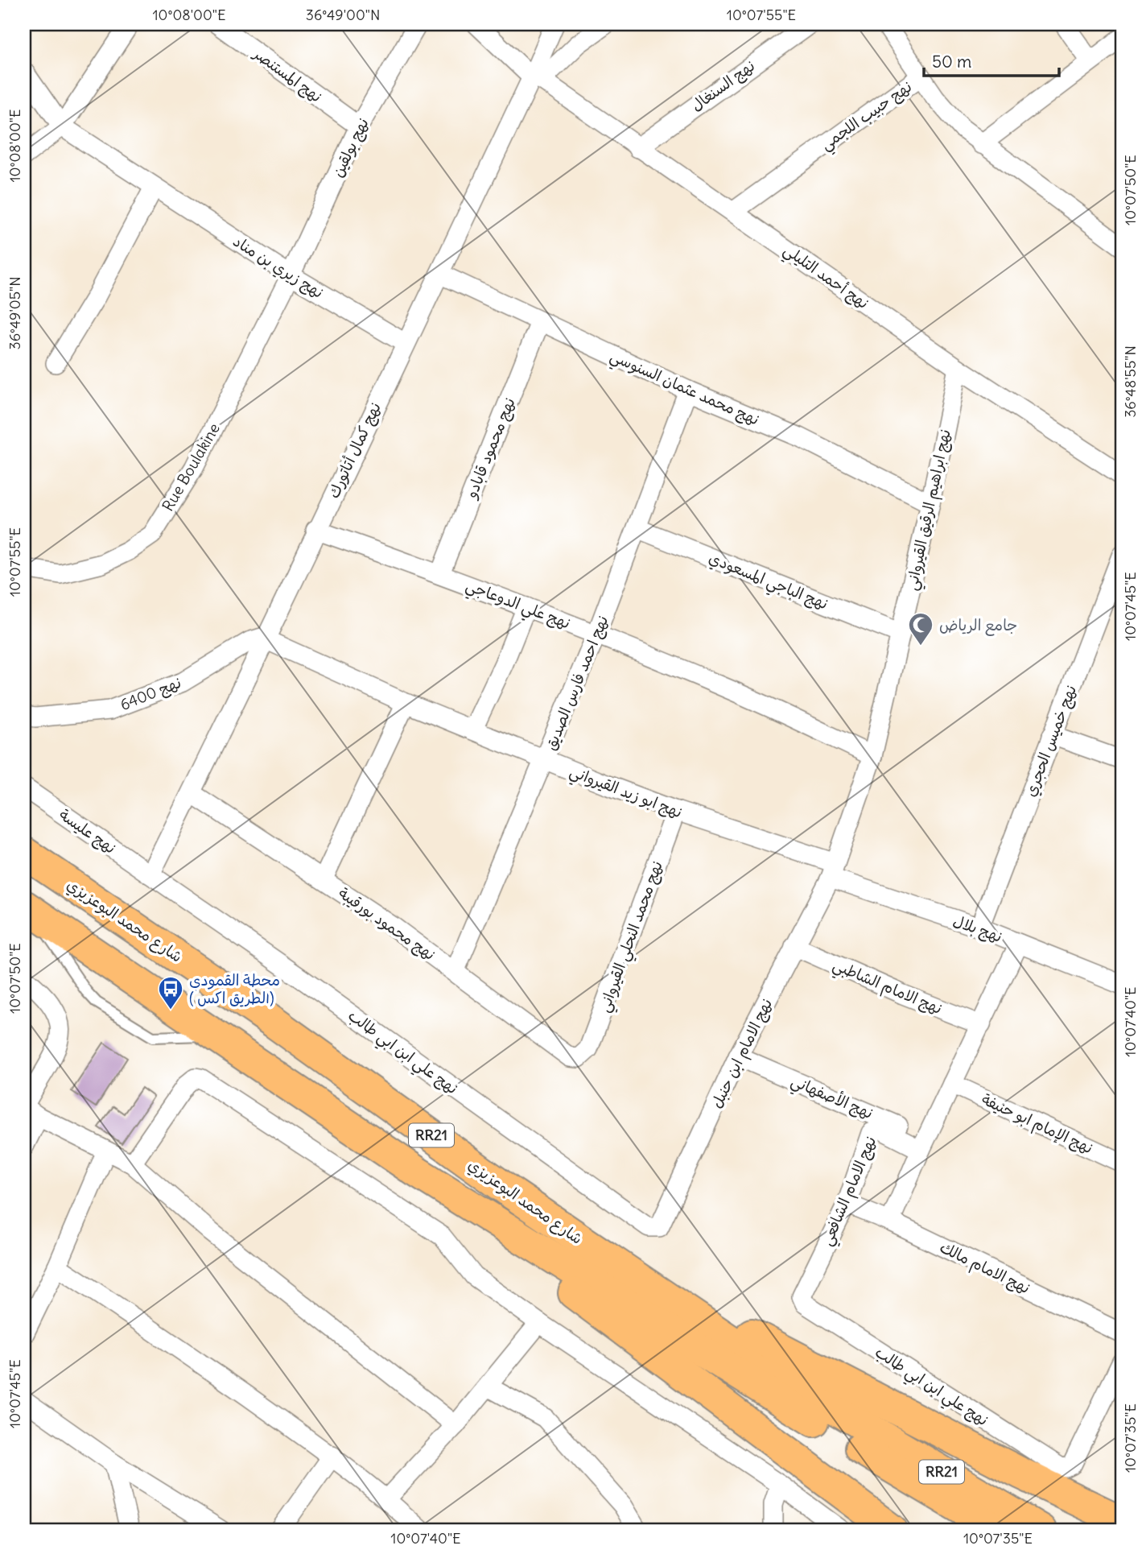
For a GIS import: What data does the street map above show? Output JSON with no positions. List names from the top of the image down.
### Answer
{
  "streets": {
    "highway": ["شارع محمد البوعزيزي", "RR21"],
    "street": [
      "نهج المستنصر",
      "نهج السنغال",
      "نهج حبيب اللجمي",
      "نهج بولقين",
      "نهج زيري بن مناد",
      "نهج أحمد التليلي",
      "نهج محمد عثمان السنوسي",
      "نهج محمود قابادو",
      "نهج كمال أتاتورك",
      "Rue Boulakine",
      "نهج ابراهيم الرقيق القيرواني",
      "نهج الباجي المسعودي",
      "نهج علي الدوعاجي",
      "نهج احمد فارس الصديق",
      "نهج 6400",
      "نهج خميس الحجري",
      "نهج ابو زيد القيرواني",
      "نهج عليسة",
      "نهج محمود بورقيبة",
      "نهج بلال",
      "نهج محمد النحلي القيرواني",
      "نهج الامام الشاطبي",
      "نهج علي ابن ابي طالب",
      "نهج الامام ابن حنبل",
      "نهج الأصفهاني",
      "نهج الإمام ابو حنيفة",
      "نهج الامام الشافعي",
      "نهج الامام مالك"
    ]
  },
  "crossings": [
    ["نهج المستنصر", "نهج بولقين"],
    ["نهج السنغال", "نهج أحمد التليلي"],
    ["نهج حبيب اللجمي", "نهج أحمد التليلي"],
    ["نهج بولقين", "نهج زيري بن مناد"],
    ["نهج بولقين", "Rue Boulakine"],
    ["نهج زيري بن مناد", "نهج كمال أتاتورك"],
    ["نهج زيري بن مناد", "Rue Boulakine"],
    ["نهج أحمد التليلي", "نهج كمال أتاتورك"],
    ["نهج أحمد التليلي", "نهج ابراهيم الرقيق القيرواني"],
    ["نهج محمد عثمان السنوسي", "نهج محمود قابادو"],
    ["نهج محمد عثمان السنوسي", "نهج كمال أتاتورك"],
    ["نهج محمد عثمان السنوسي", "نهج ابراهيم الرقيق القيرواني"],
    ["نهج محمد عثمان السنوسي", "نهج احمد فارس الصديق"],
    ["نهج محمود قابادو", "نهج علي الدوعاجي"],
    ["نهج كمال أتاتورك", "نهج علي الدوعاجي"],
    ["نهج كمال أتاتورك", "نهج 6400"],
    ["نهج كمال أتاتورك", "نهج ابو زيد القيرواني"],
    ["نهج كمال أتاتورك", "نهج عليسة"],
    ["نهج كمال أتاتورك", "نهج محمود بورقيبة"],
    ["نهج كمال أتاتورك", "نهج علي ابن ابي طالب"],
    ["نهج ابراهيم الرقيق القيرواني", "نهج الباجي المسعودي"],
    ["نهج ابراهيم الرقيق القيرواني", "نهج علي الدوعاجي"],
    ["نهج ابراهيم الرقيق القيرواني", "نهج ابو زيد القيرواني"],
    ["نهج ابراهيم الرقيق القيرواني", "نهج بلال"],
    ["نهج ابراهيم الرقيق القيرواني", "نهج الامام ابن حنبل"],
    ["نهج الباجي المسعودي", "نهج احمد فارس الصديق"],
    ["نهج علي الدوعاجي", "نهج احمد فارس الصديق"],
    ["نهج احمد فارس الصديق", "نهج ابو زيد القيرواني"],
    ["نهج احمد فارس الصديق", "نهج محمود بورقيبة"],
    ["نهج 6400", "نهج ابو زيد القيرواني"],
    ["نهج خميس الحجري", "نهج بلال"],
    ["نهج ابو زيد القيرواني", "نهج بلال"],
    ["نهج ابو زيد القيرواني", "نهج محمد النحلي القيرواني"],
    ["نهج ابو زيد القيرواني", "نهج الامام ابن حنبل"],
    ["نهج عليسة", "نهج علي ابن ابي طالب"],
    ["نهج محمود بورقيبة", "نهج محمد النحلي القيرواني"],
    ["نهج بلال", "نهج الامام ابن حنبل"],
    ["نهج الامام الشاطبي", "نهج الامام ابن حنبل"],
    ["نهج علي ابن ابي طالب", "نهج الامام ابن حنبل"],
    ["نهج علي ابن ابي طالب", "نهج الامام الشافعي"],
    ["نهج الامام ابن حنبل", "نهج الأصفهاني"],
    ["نهج الأصفهاني", "نهج الامام الشافعي"],
    ["نهج الامام الشافعي", "نهج الامام مالك"]
  ],
  "places": {
    "mosque": ["جامع الرياض"],
    "bus stop": ["محطة القمودي ( الطريق اكس)"]
  },
  "scale_bar": "50 m",
  "coordinates": [
    "10°08'00\"E",
    "36°49'00\"N",
    "10°07'55\"E",
    "10°07'50\"E",
    "36°49'05\"N",
    "36°48'55\"N",
    "10°07'45\"E",
    "10°07'40\"E",
    "10°07'35\"E"
  ]
}
